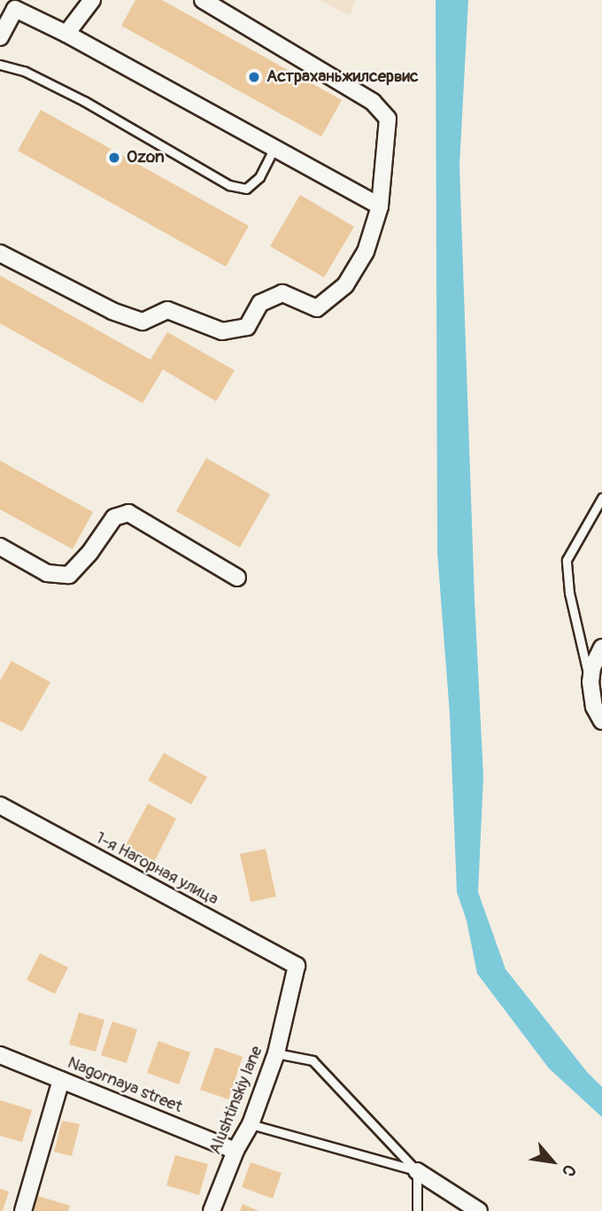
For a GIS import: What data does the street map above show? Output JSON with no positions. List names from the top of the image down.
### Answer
{
  "streets": {
    "street": ["1-я Нагорная улица", "Nagornaya street", "Alushtinskiy lane"]
  },
  "crossings": [
    ["1-я Нагорная улица", "Alushtinskiy lane"],
    ["Nagornaya street", "Alushtinskiy lane"]
  ],
  "places": ["Астраханьжилсервис", "Ozon"],
  "north": "bottom right"
}
